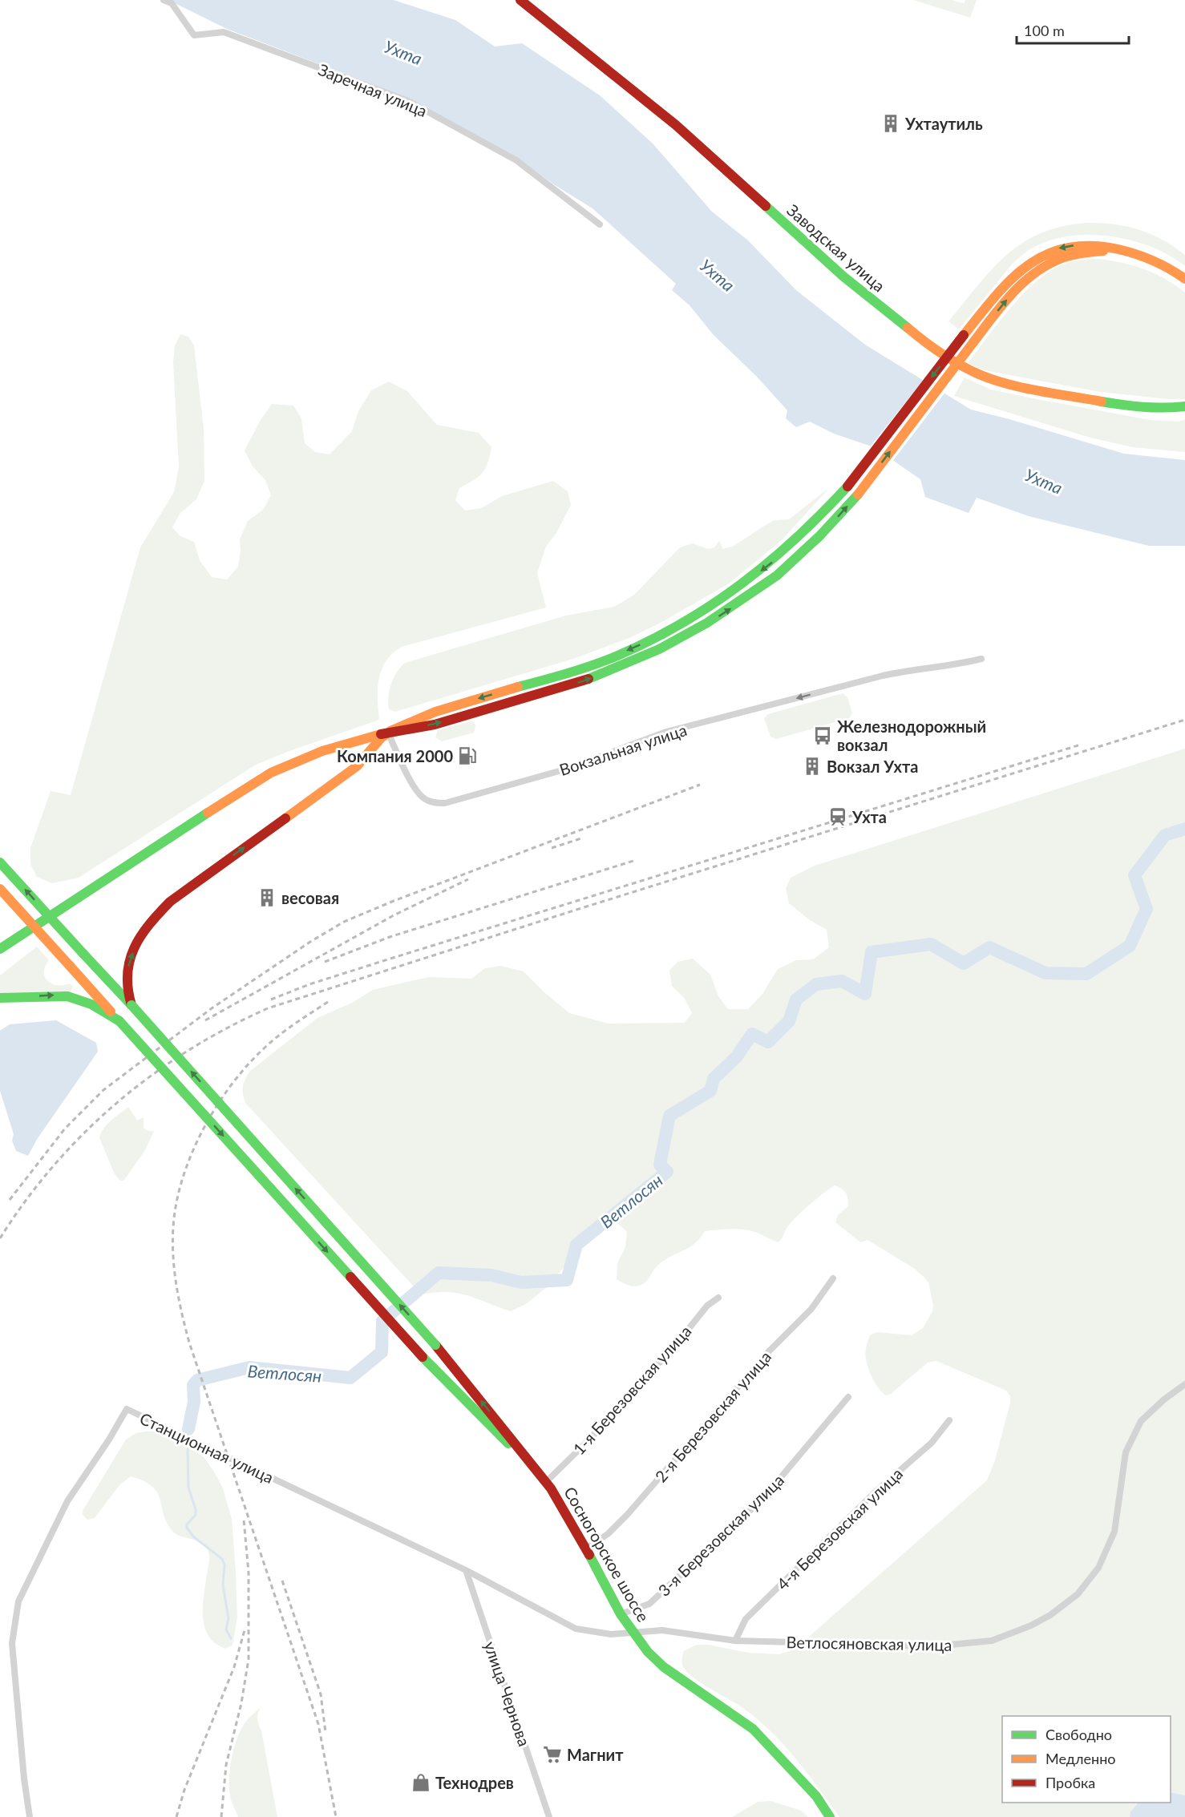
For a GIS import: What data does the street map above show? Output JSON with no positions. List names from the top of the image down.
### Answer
{
  "streets": {
    "street": [
      "Заречная улица",
      "Заводская улица",
      "Вокзальная улица",
      "1-я Березовская улица",
      "2-я Березовская улица",
      "Станционная улица",
      "4-я Березовская улица",
      "3-я Березовская улица",
      "Сосногорское шоссе",
      "Ветлосяновская улица",
      "улица Чернова"
    ]
  },
  "crossings": [
    ["1-я Березовская улица", "Сосногорское шоссе"],
    ["2-я Березовская улица", "Сосногорское шоссе"],
    ["Станционная улица", "Сосногорское шоссе"],
    ["Станционная улица", "Ветлосяновская улица"],
    ["Станционная улица", "улица Чернова"],
    ["4-я Березовская улица", "Ветлосяновская улица"],
    ["3-я Березовская улица", "Сосногорское шоссе"],
    ["Сосногорское шоссе", "Ветлосяновская улица"]
  ],
  "one_way": ["Вокзальная улица"],
  "water": ["Ухта", "Ветлосян"],
  "places": {
    "building": ["Ухтаутиль", "Вокзал Ухта", "весовая"],
    "bus stop": ["Железнодорожный вокзал"],
    "fuel station": ["Компания 2000"],
    "station": ["Ухта"],
    "supermarket": ["Магнит"],
    "shop": ["Технодрев"]
  },
  "legend": ["Свободно", "Медленно", "Пробка"],
  "scale_bar": "100 m"
}
